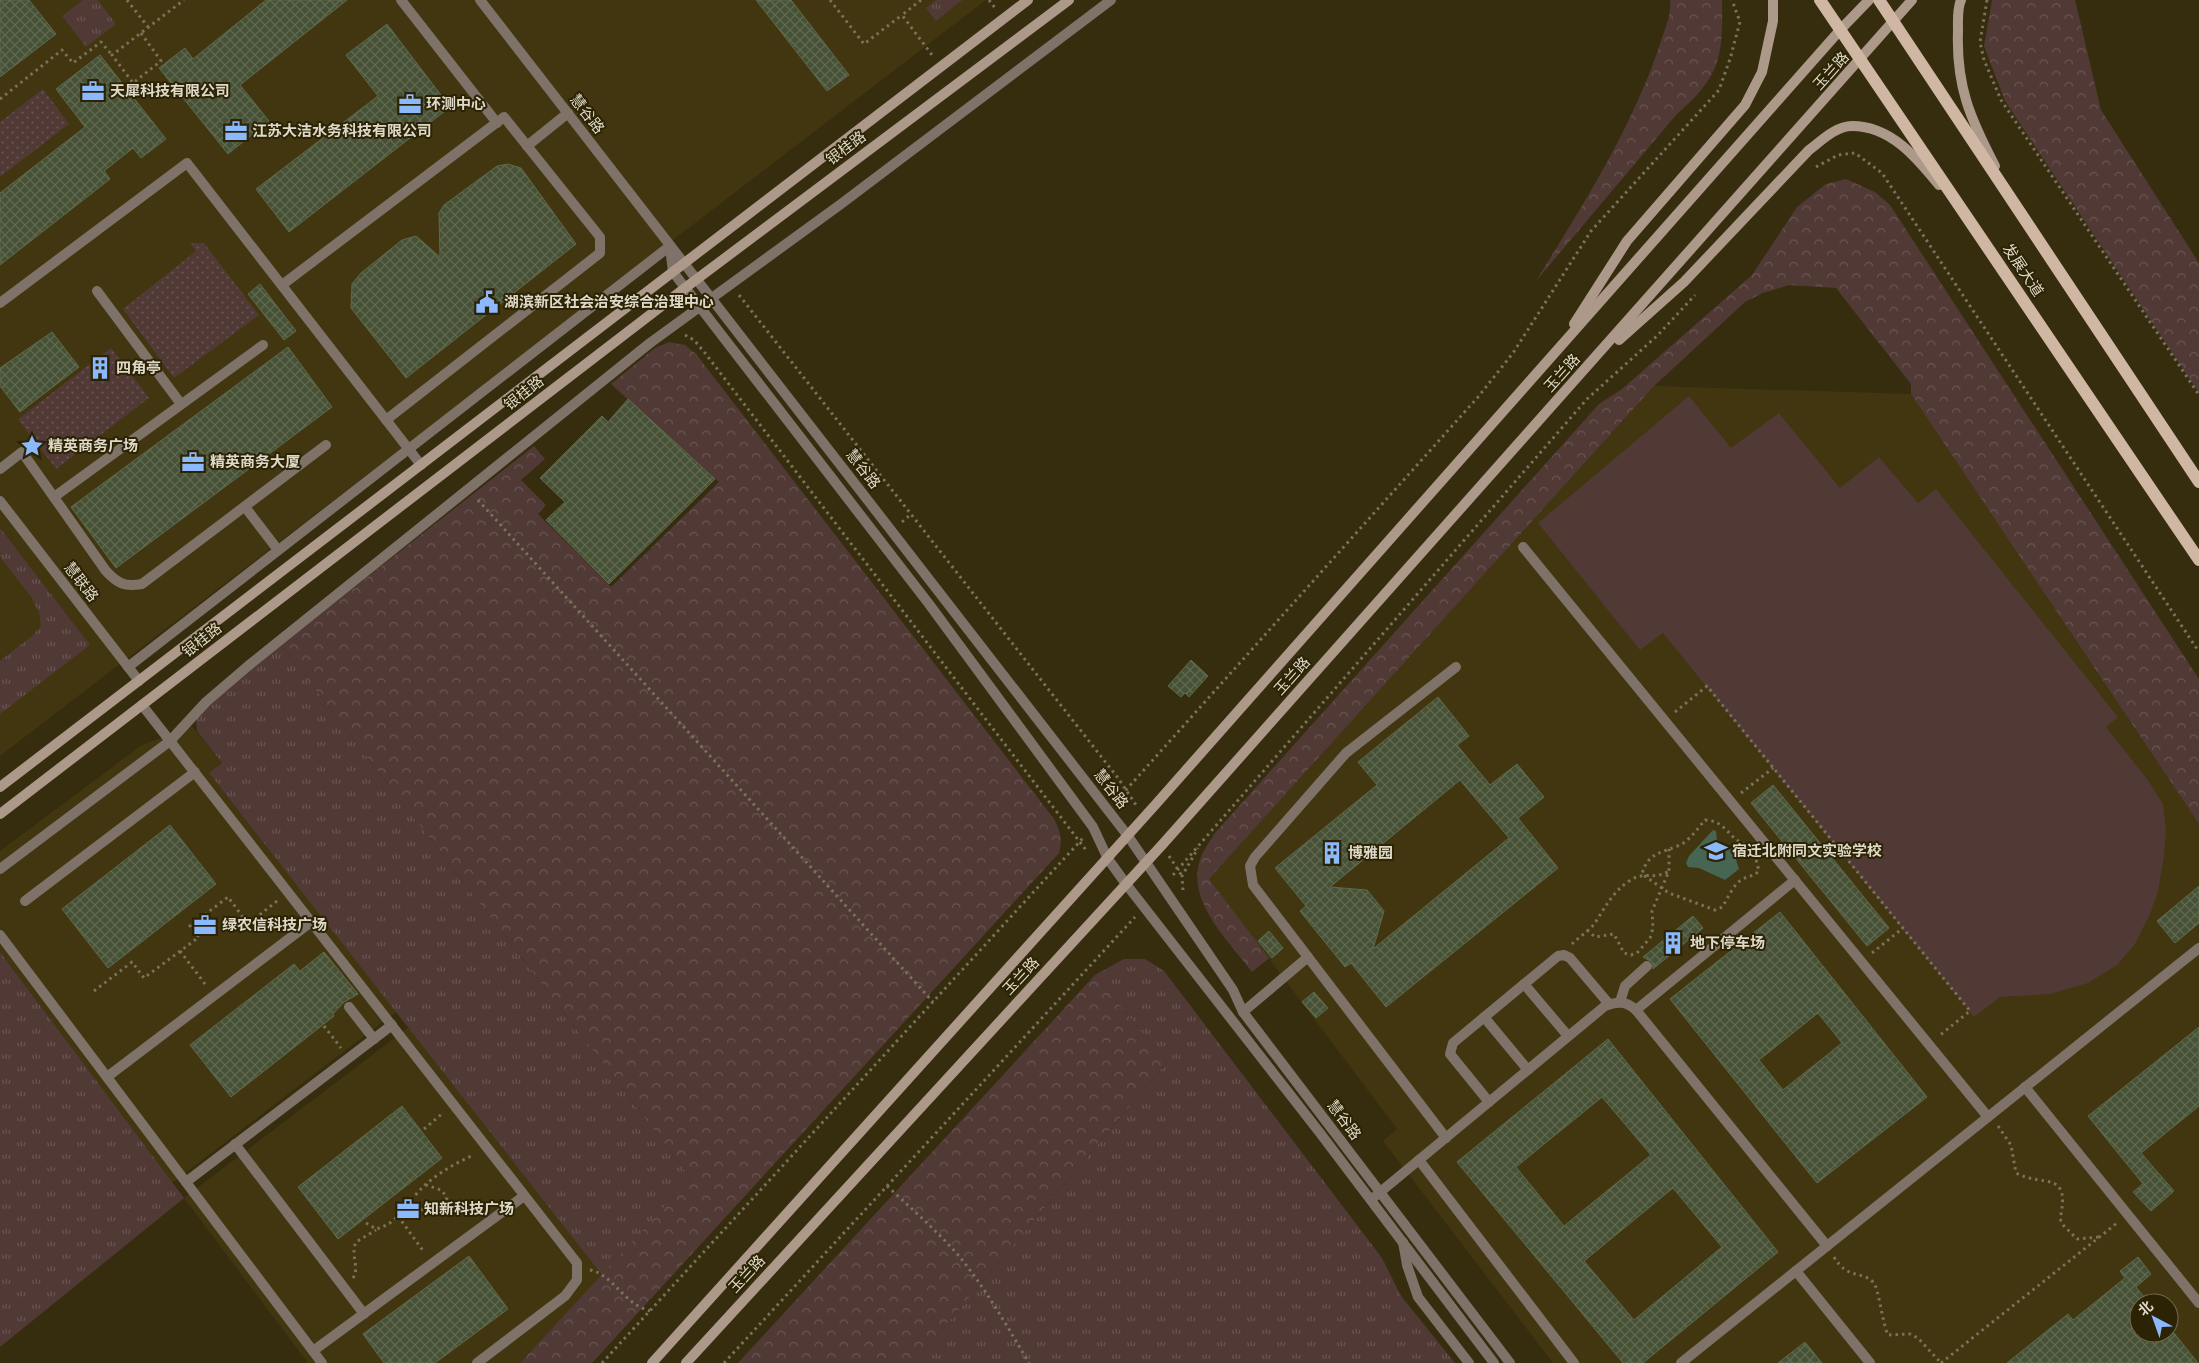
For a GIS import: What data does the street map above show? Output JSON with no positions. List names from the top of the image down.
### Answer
{
  "streets": {
    "main road": ["发展大道"],
    "street": [
      "玉兰路",
      "慧谷路",
      "银桂路",
      "慧联路"
    ]
  },
  "crossings": [
    ["玉兰路", "慧谷路"],
    ["玉兰路", "发展大道"],
    ["慧谷路", "银桂路"],
    ["银桂路", "慧联路"]
  ],
  "places": {
    "office": [
      "天犀科技有限公司",
      "环测中心",
      "江苏大洁水务科技有限公司",
      "精英商务大厦",
      "绿农信科技广场",
      "知新科技广场"
    ],
    "public building": ["湖滨新区社会治安综合治理中心"],
    "building": ["四角亭", "博雅园", "地下停车场"],
    "place": ["精英商务广场"],
    "school or university": ["宿迁北附同文实验学校"]
  },
  "north": "top left"
}
